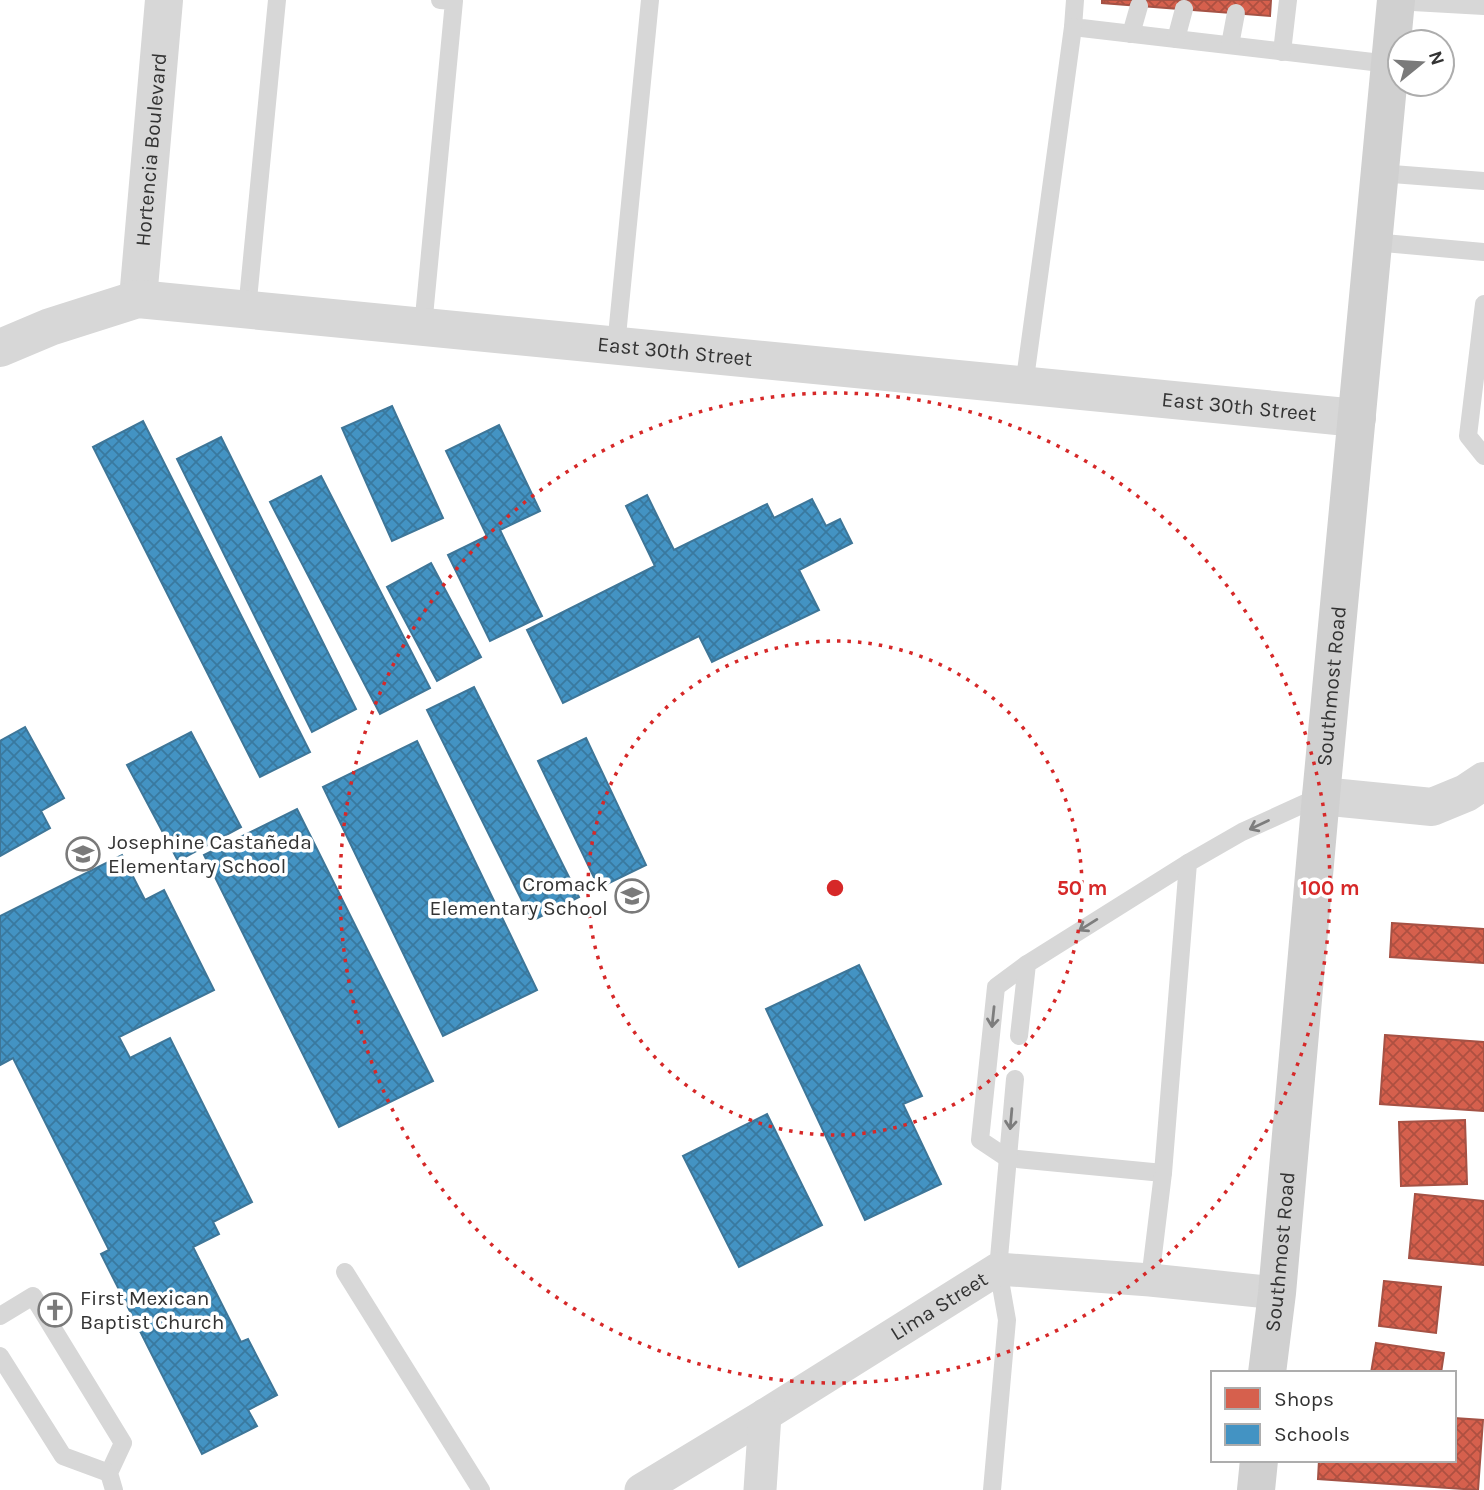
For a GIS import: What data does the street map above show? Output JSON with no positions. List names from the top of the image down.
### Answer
{
  "streets": {
    "main road": ["Southmost Road"],
    "street": ["Hortencia Boulevard", "East 30th Street", "Lima Street"]
  },
  "crossings": [
    ["Hortencia Boulevard", "East 30th Street"],
    ["East 30th Street", "Southmost Road"],
    ["Southmost Road", "Lima Street"]
  ],
  "places": {
    "school or university": ["Josephine Castañeda Elementary School", "Cromack Elementary School"],
    "church": ["First Mexican Baptist Church"]
  },
  "legend": ["Shops", "Schools"],
  "north": "right",
  "rings": ["50 m", "100 m"]
}
